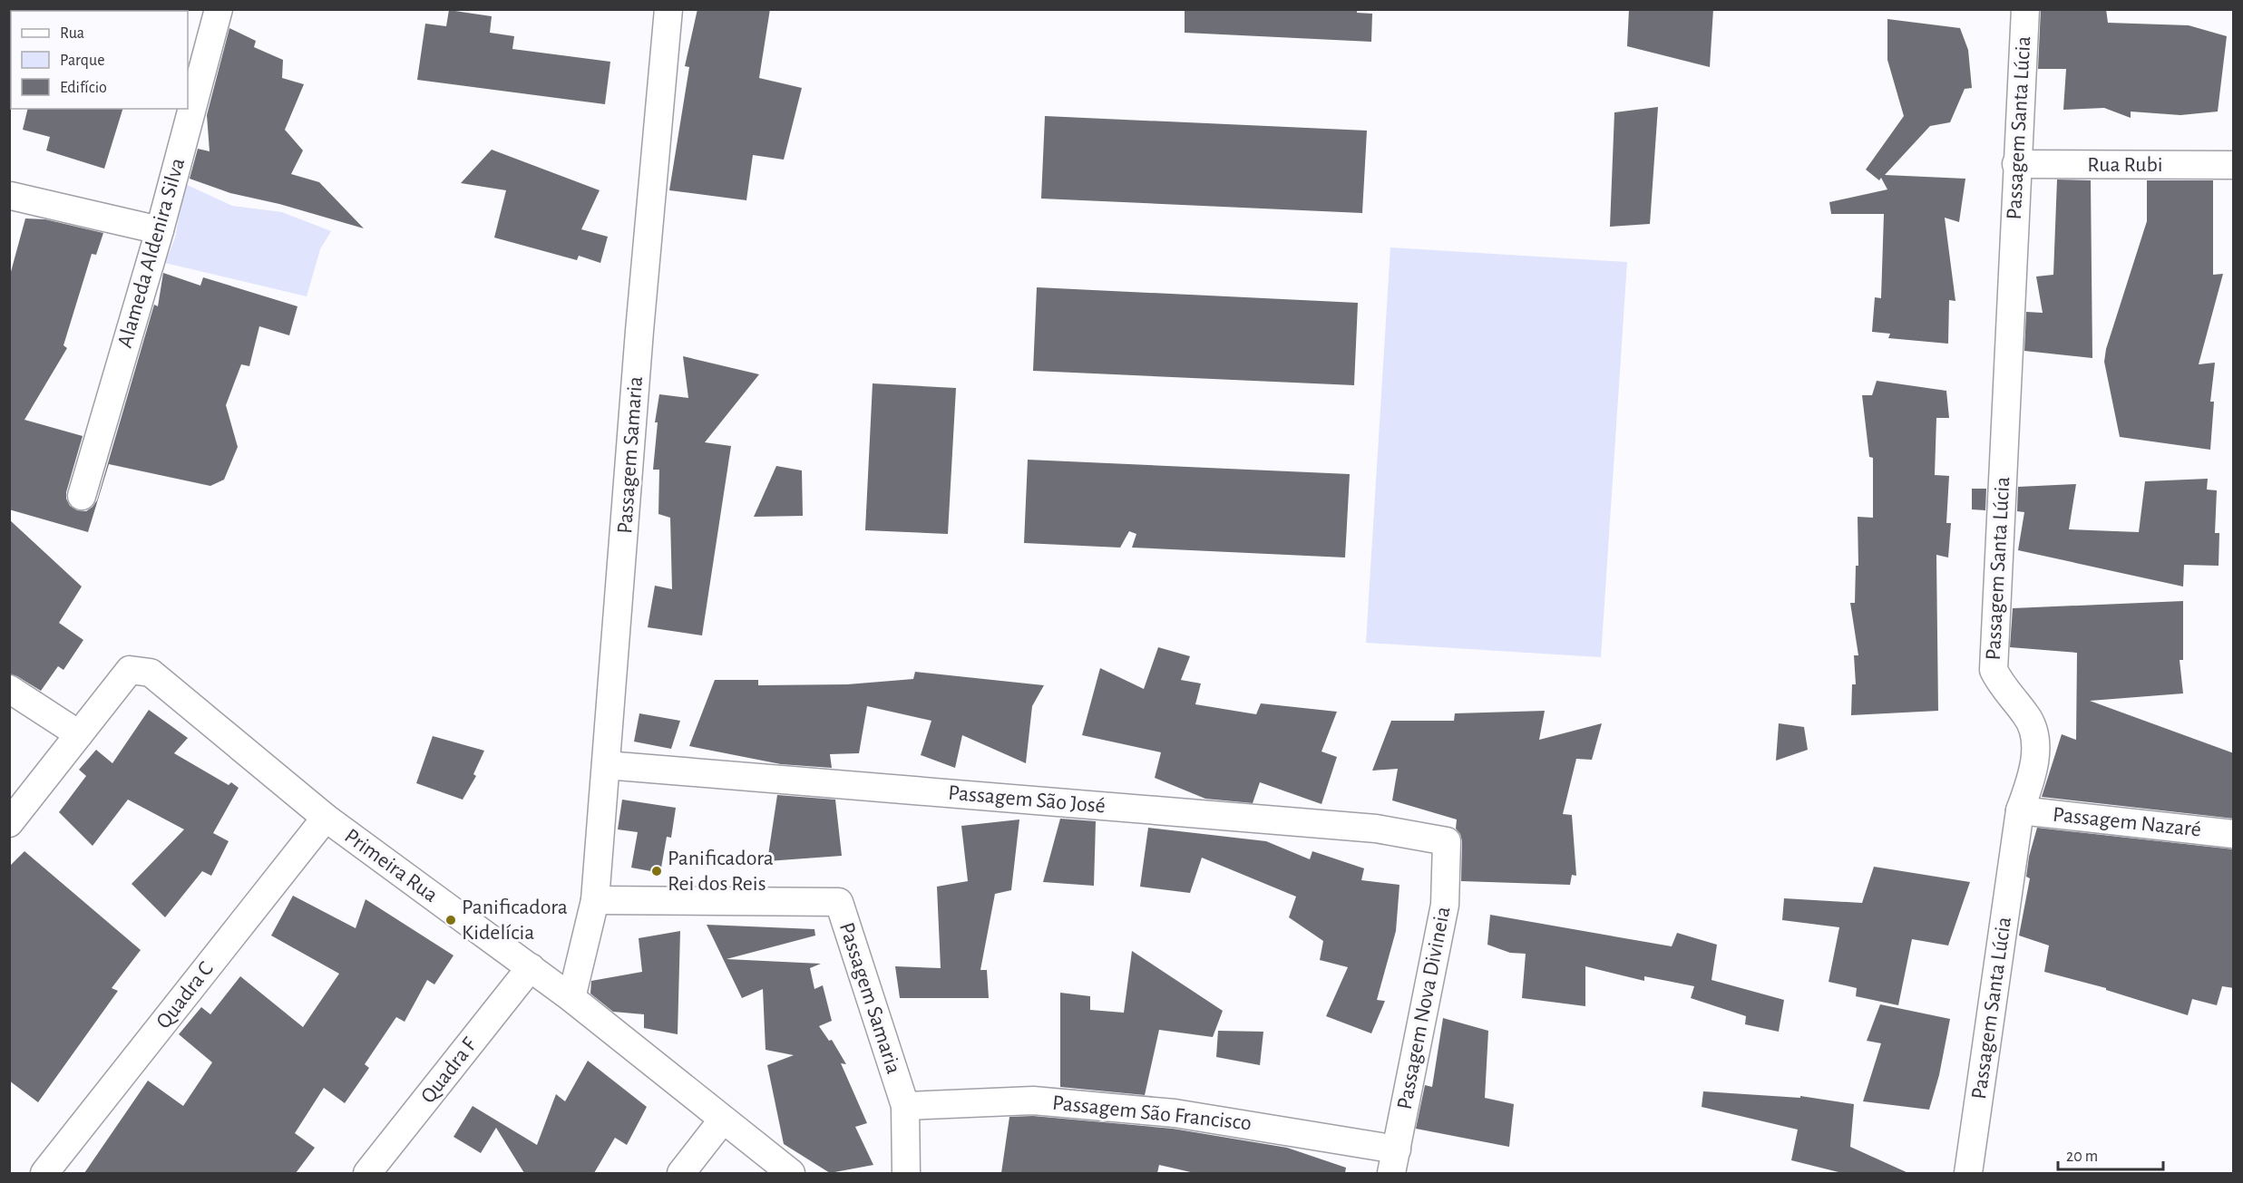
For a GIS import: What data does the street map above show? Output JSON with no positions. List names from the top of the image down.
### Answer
{
  "streets": {
    "street": [
      "Passagem Santa Lúcia",
      "Rua Rubi",
      "Alameda Aldenira Silva",
      "Passagem Samaria",
      "Passagem São José",
      "Passagem Nazaré",
      "Primeira Rua",
      "Quadra C",
      "Passagem Nova Divineia",
      "Quadra F",
      "Passagem São Francisco"
    ]
  },
  "crossings": [
    ["Passagem Santa Lúcia", "Rua Rubi"],
    ["Passagem Santa Lúcia", "Passagem Nazaré"],
    ["Passagem Samaria", "Passagem São José"],
    ["Passagem Samaria", "Primeira Rua"],
    ["Passagem Samaria", "Passagem São Francisco"],
    ["Passagem São José", "Passagem Nova Divineia"],
    ["Primeira Rua", "Quadra C"],
    ["Primeira Rua", "Quadra F"],
    ["Passagem Nova Divineia", "Passagem São Francisco"]
  ],
  "places": ["Panificadora Rei dos Reis", "Panificadora Kidelícia"],
  "legend": ["Rua", "Parque", "Edifício"],
  "scale_bar": "20 m"
}
